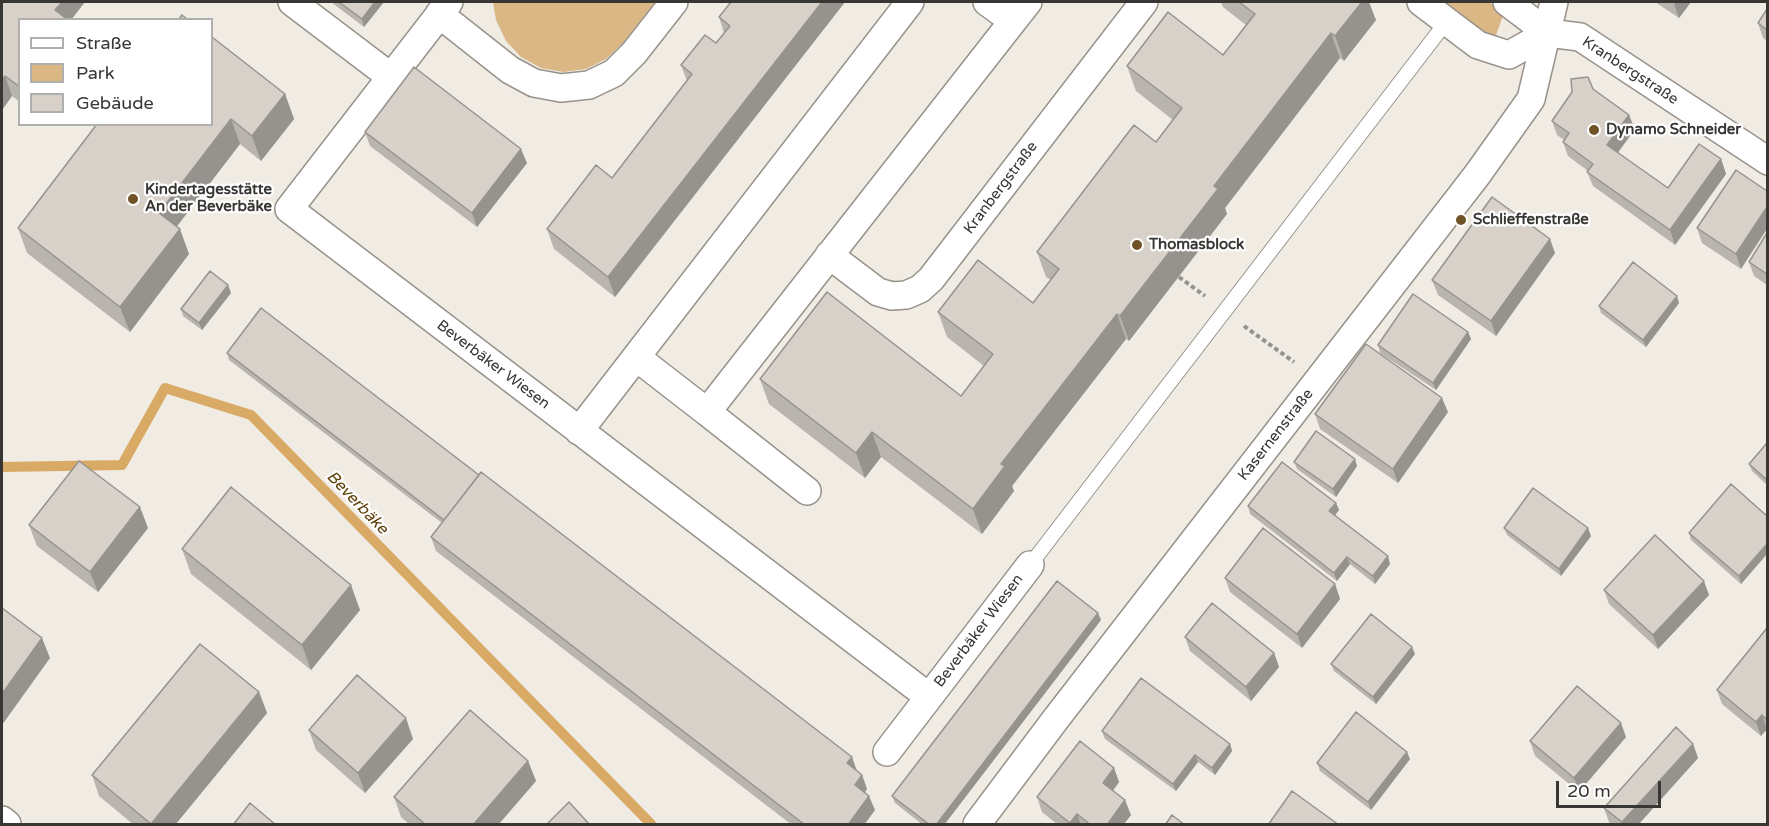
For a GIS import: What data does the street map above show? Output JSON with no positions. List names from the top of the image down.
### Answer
{
  "streets": {
    "street": ["Kranbergstraße", "Beverbäker Wiesen", "Kasernenstraße"]
  },
  "crossings": [
    ["Kranbergstraße", "Kasernenstraße"]
  ],
  "water": ["Beverbäke"],
  "places": [
    "Dynamo Schneider",
    "Kindertagesstätte An der Beverbäke",
    "Schlieffenstraße",
    "Thomasblock"
  ],
  "legend": ["Straße", "Park", "Gebäude"],
  "scale_bar": "20 m"
}
